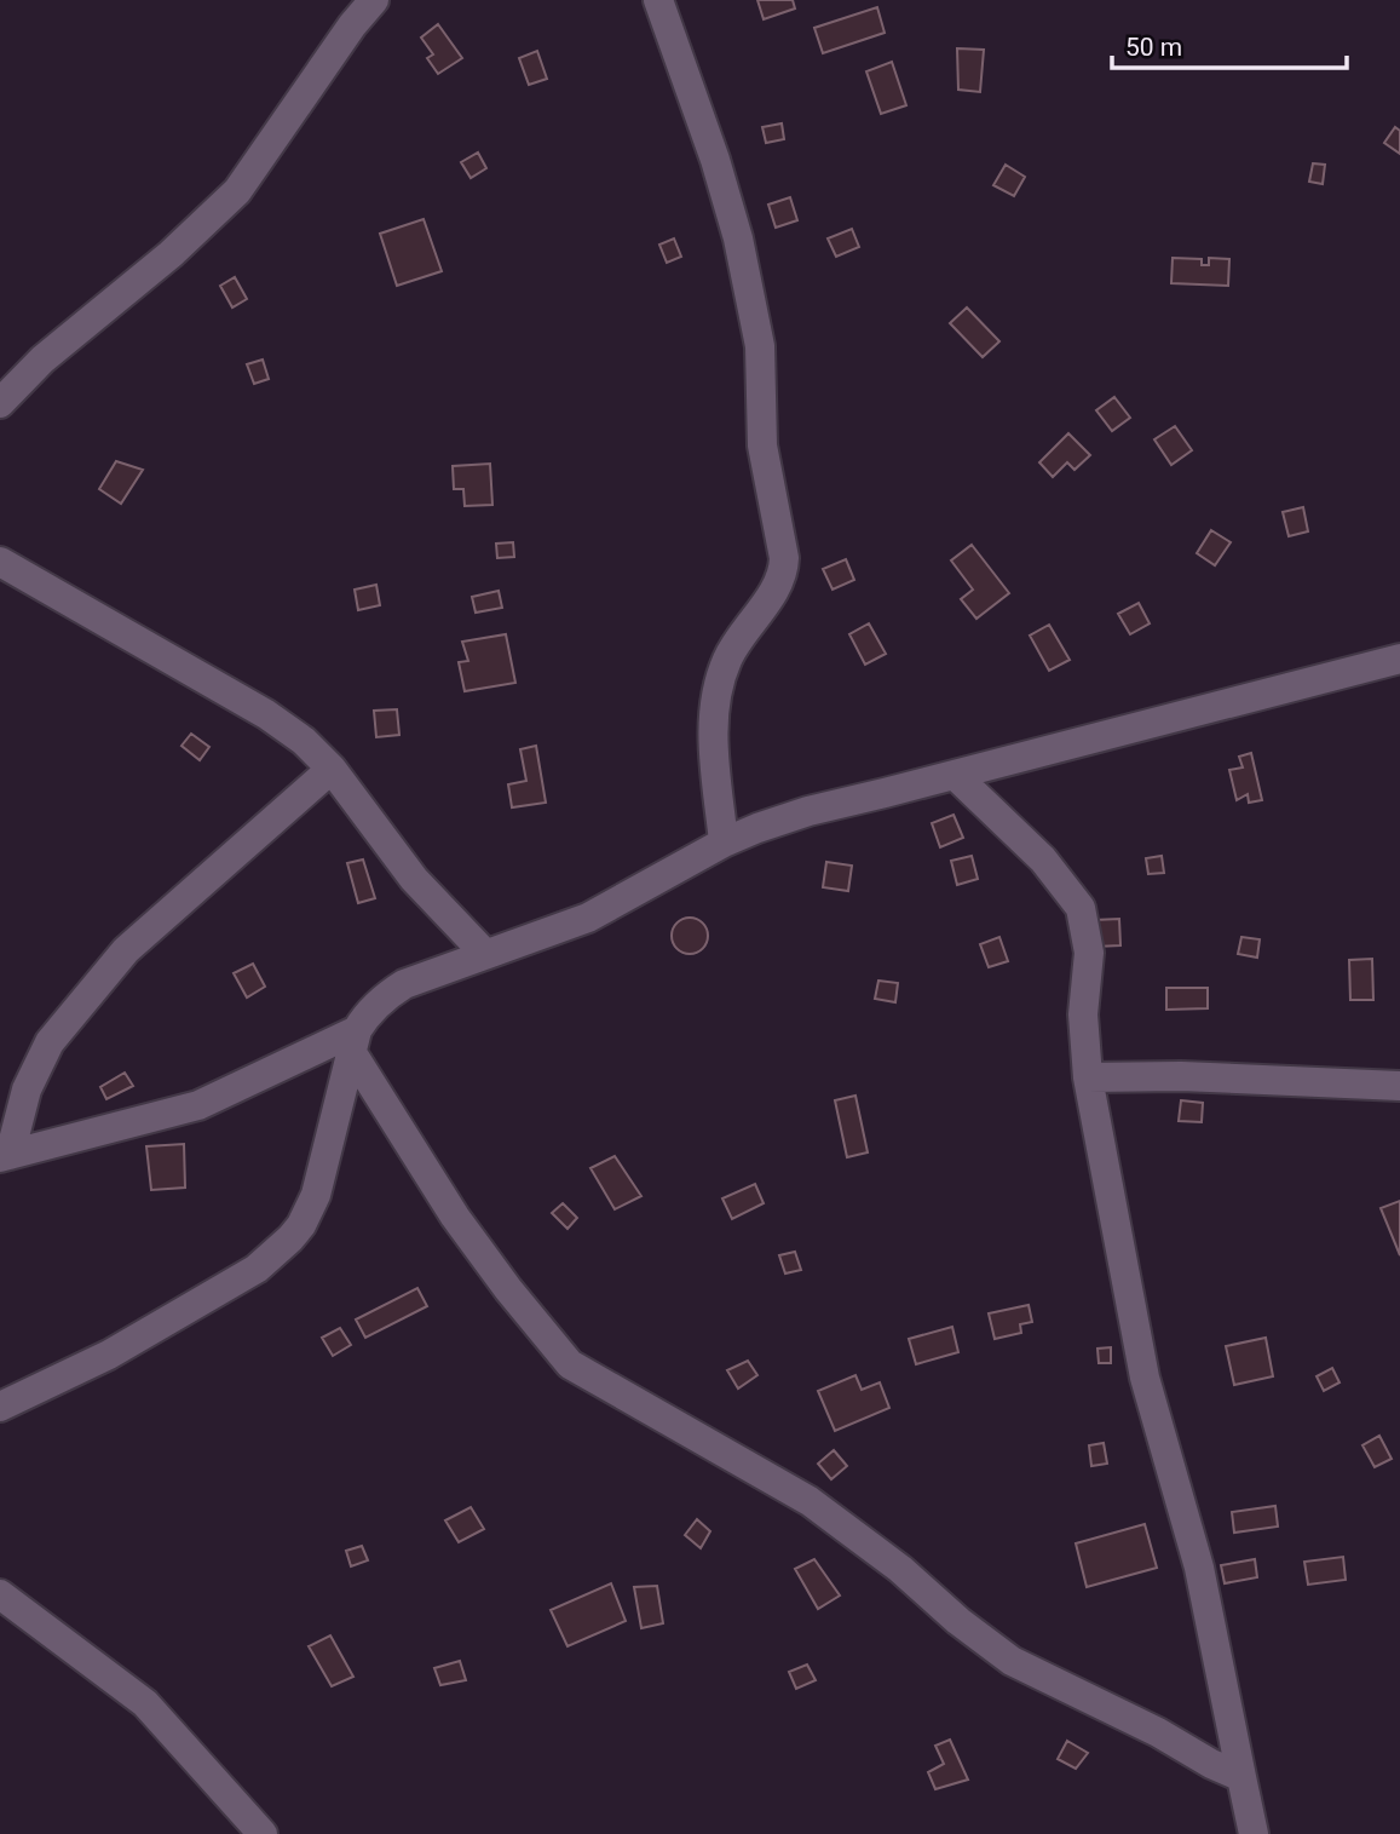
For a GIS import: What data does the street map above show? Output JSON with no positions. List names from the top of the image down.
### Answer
{
  "scale_bar": "50 m"
}
